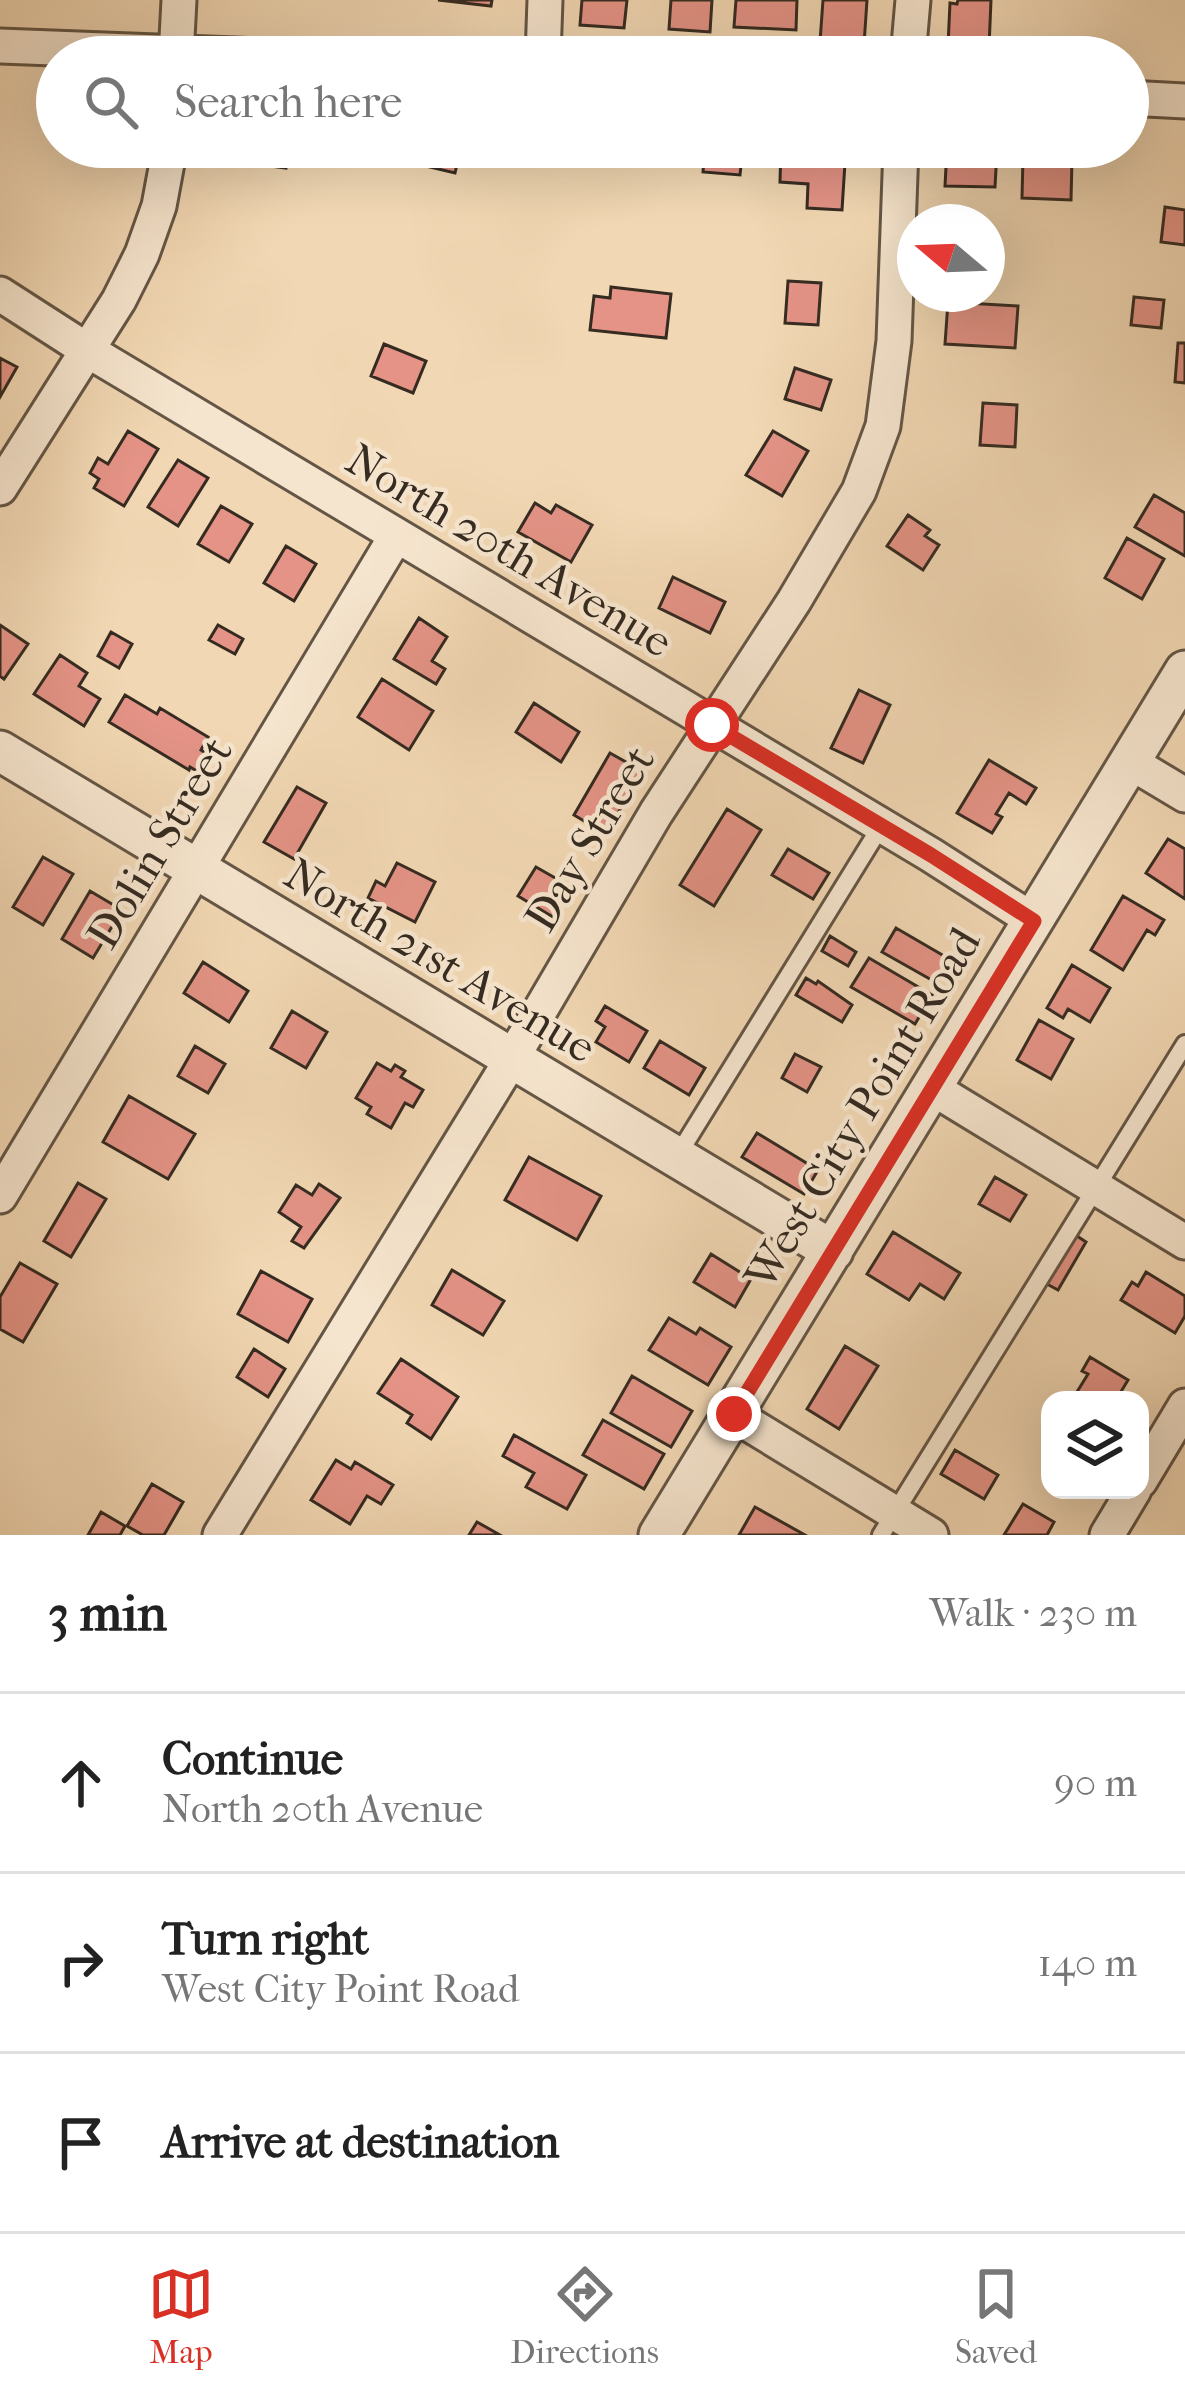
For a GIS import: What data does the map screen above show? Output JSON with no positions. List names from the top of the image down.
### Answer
{
  "streets": {
    "street": [
      "North 20th Avenue",
      "Day Street",
      "Dolin Street",
      "North 21st Avenue",
      "West City Point Road"
    ]
  },
  "crossings": [
    ["North 20th Avenue", "Day Street"],
    ["North 20th Avenue", "Dolin Street"],
    ["North 20th Avenue", "West City Point Road"],
    ["Day Street", "North 21st Avenue"],
    ["Dolin Street", "North 21st Avenue"],
    ["North 21st Avenue", "West City Point Road"]
  ],
  "north": "left",
  "page": {
    "search": "Search here",
    "heading": ["3 min", "Walk · 230 m"],
    "list": [
      ["Continue", "North 20th Avenue", "90 m"],
      ["Turn right", "West City Point Road", "140 m"],
      "Arrive at destination"
    ],
    "nav": ["Map", "Directions", "Saved"]
  }
}
